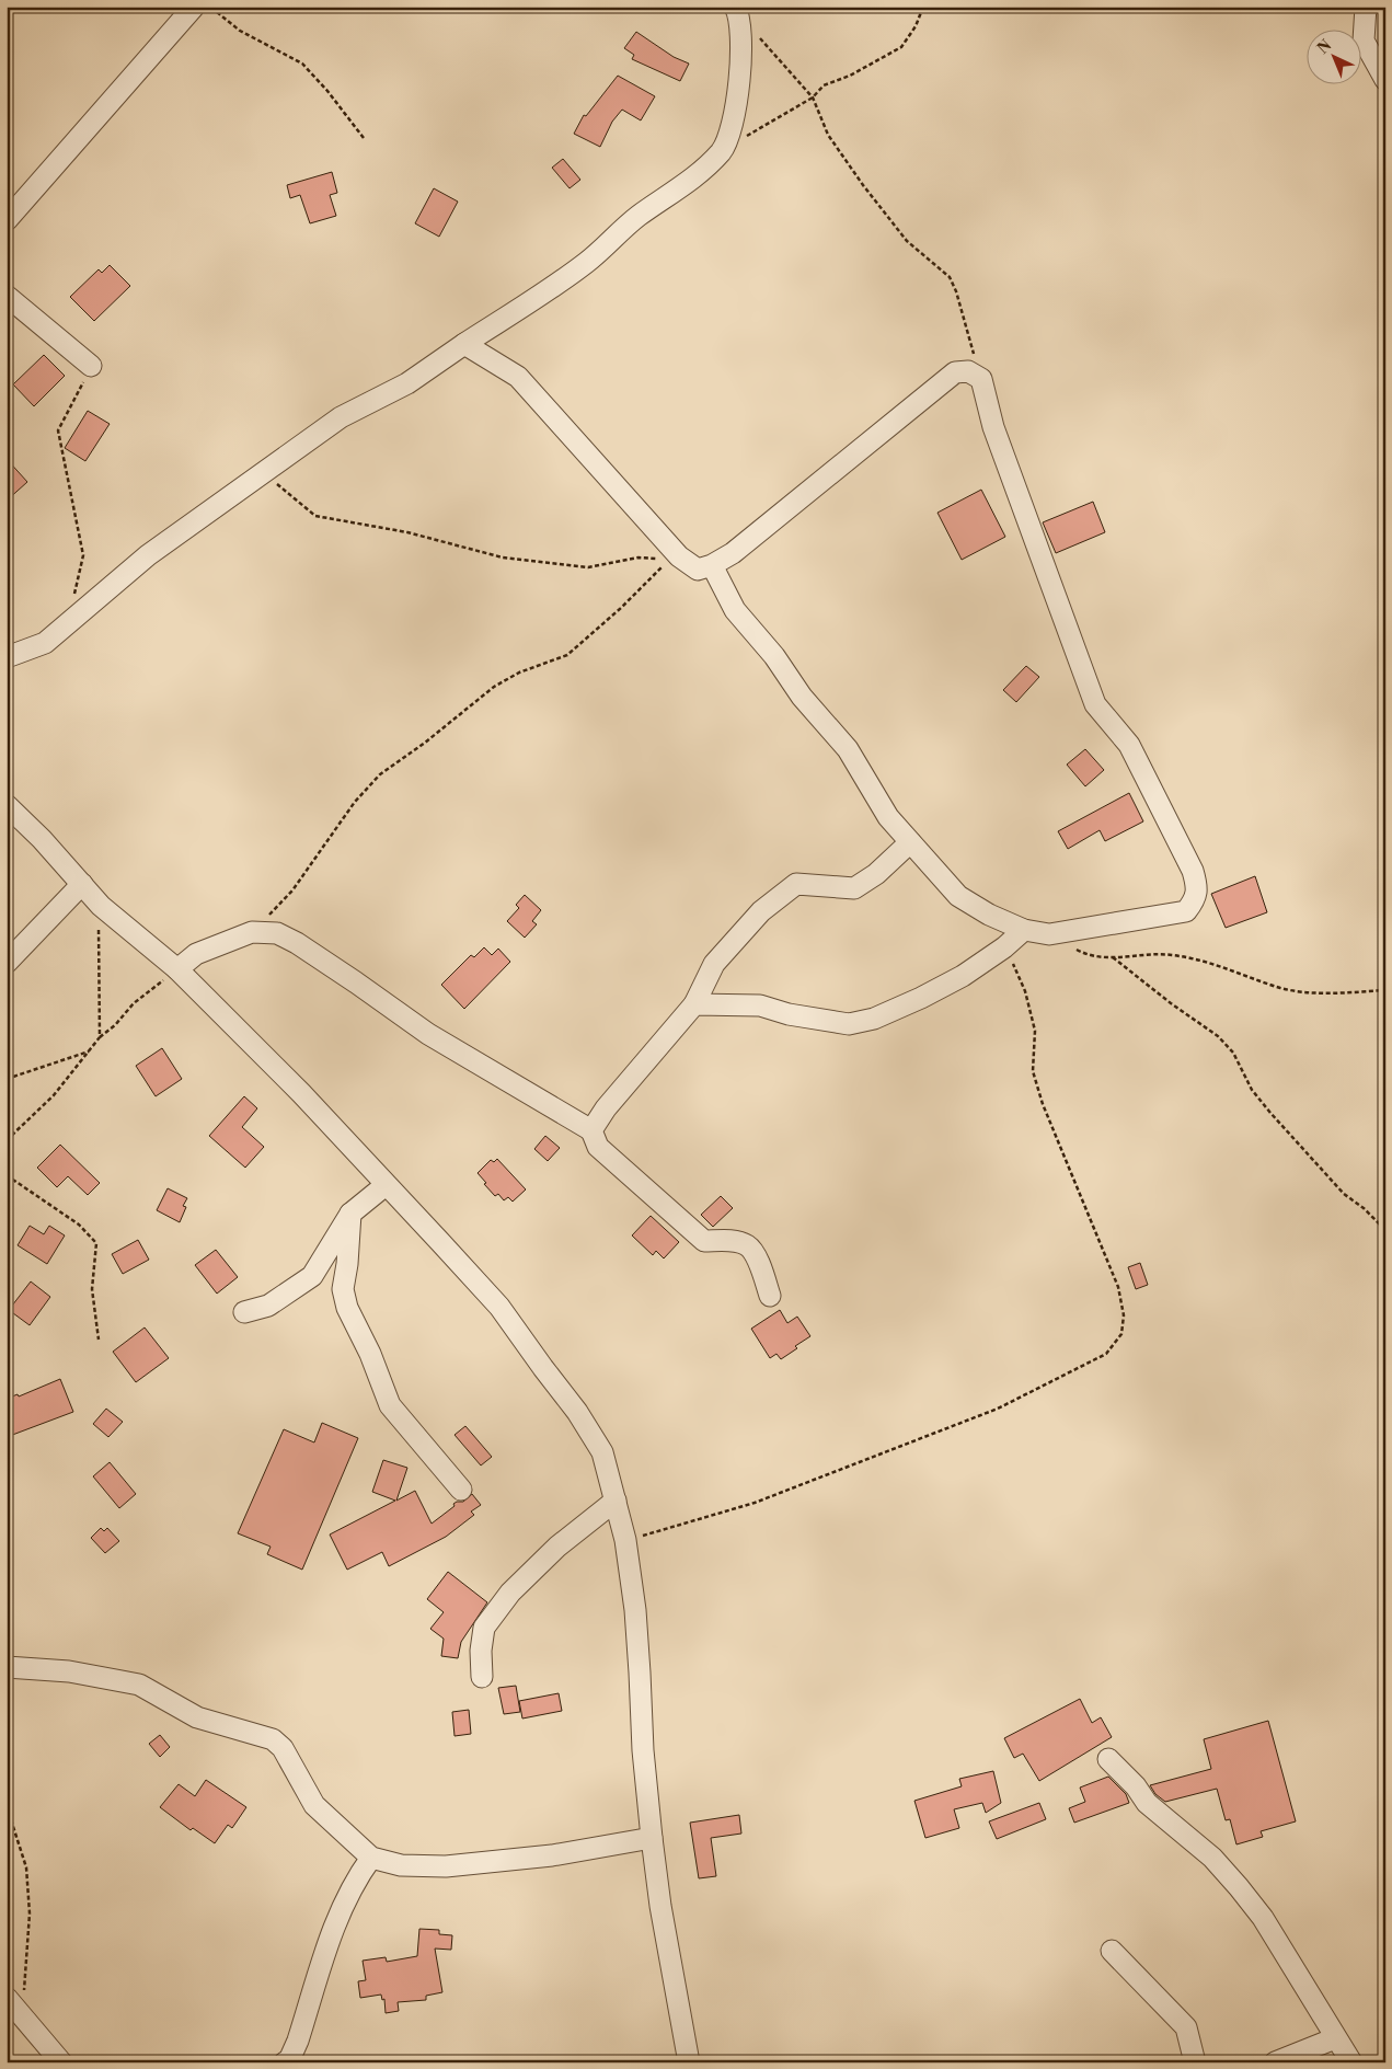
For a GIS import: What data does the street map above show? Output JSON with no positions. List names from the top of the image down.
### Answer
{
  "north": "top left"
}
